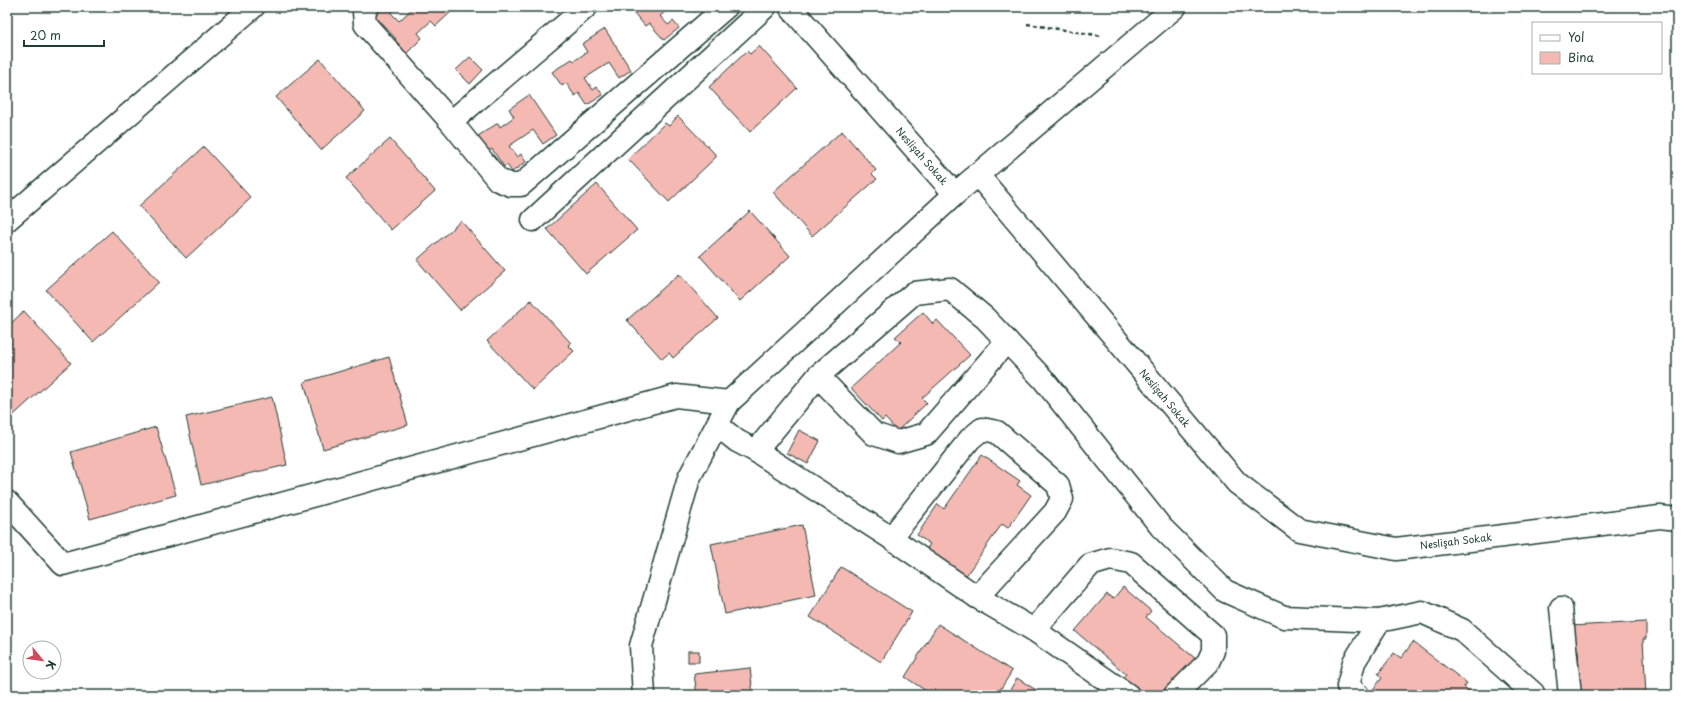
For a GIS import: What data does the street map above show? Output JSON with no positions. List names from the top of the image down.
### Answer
{
  "streets": {
    "street": ["Neslişah Sokak"]
  },
  "legend": ["Yol", "Bina"],
  "scale_bar": "20 m",
  "north": "bottom right"
}
